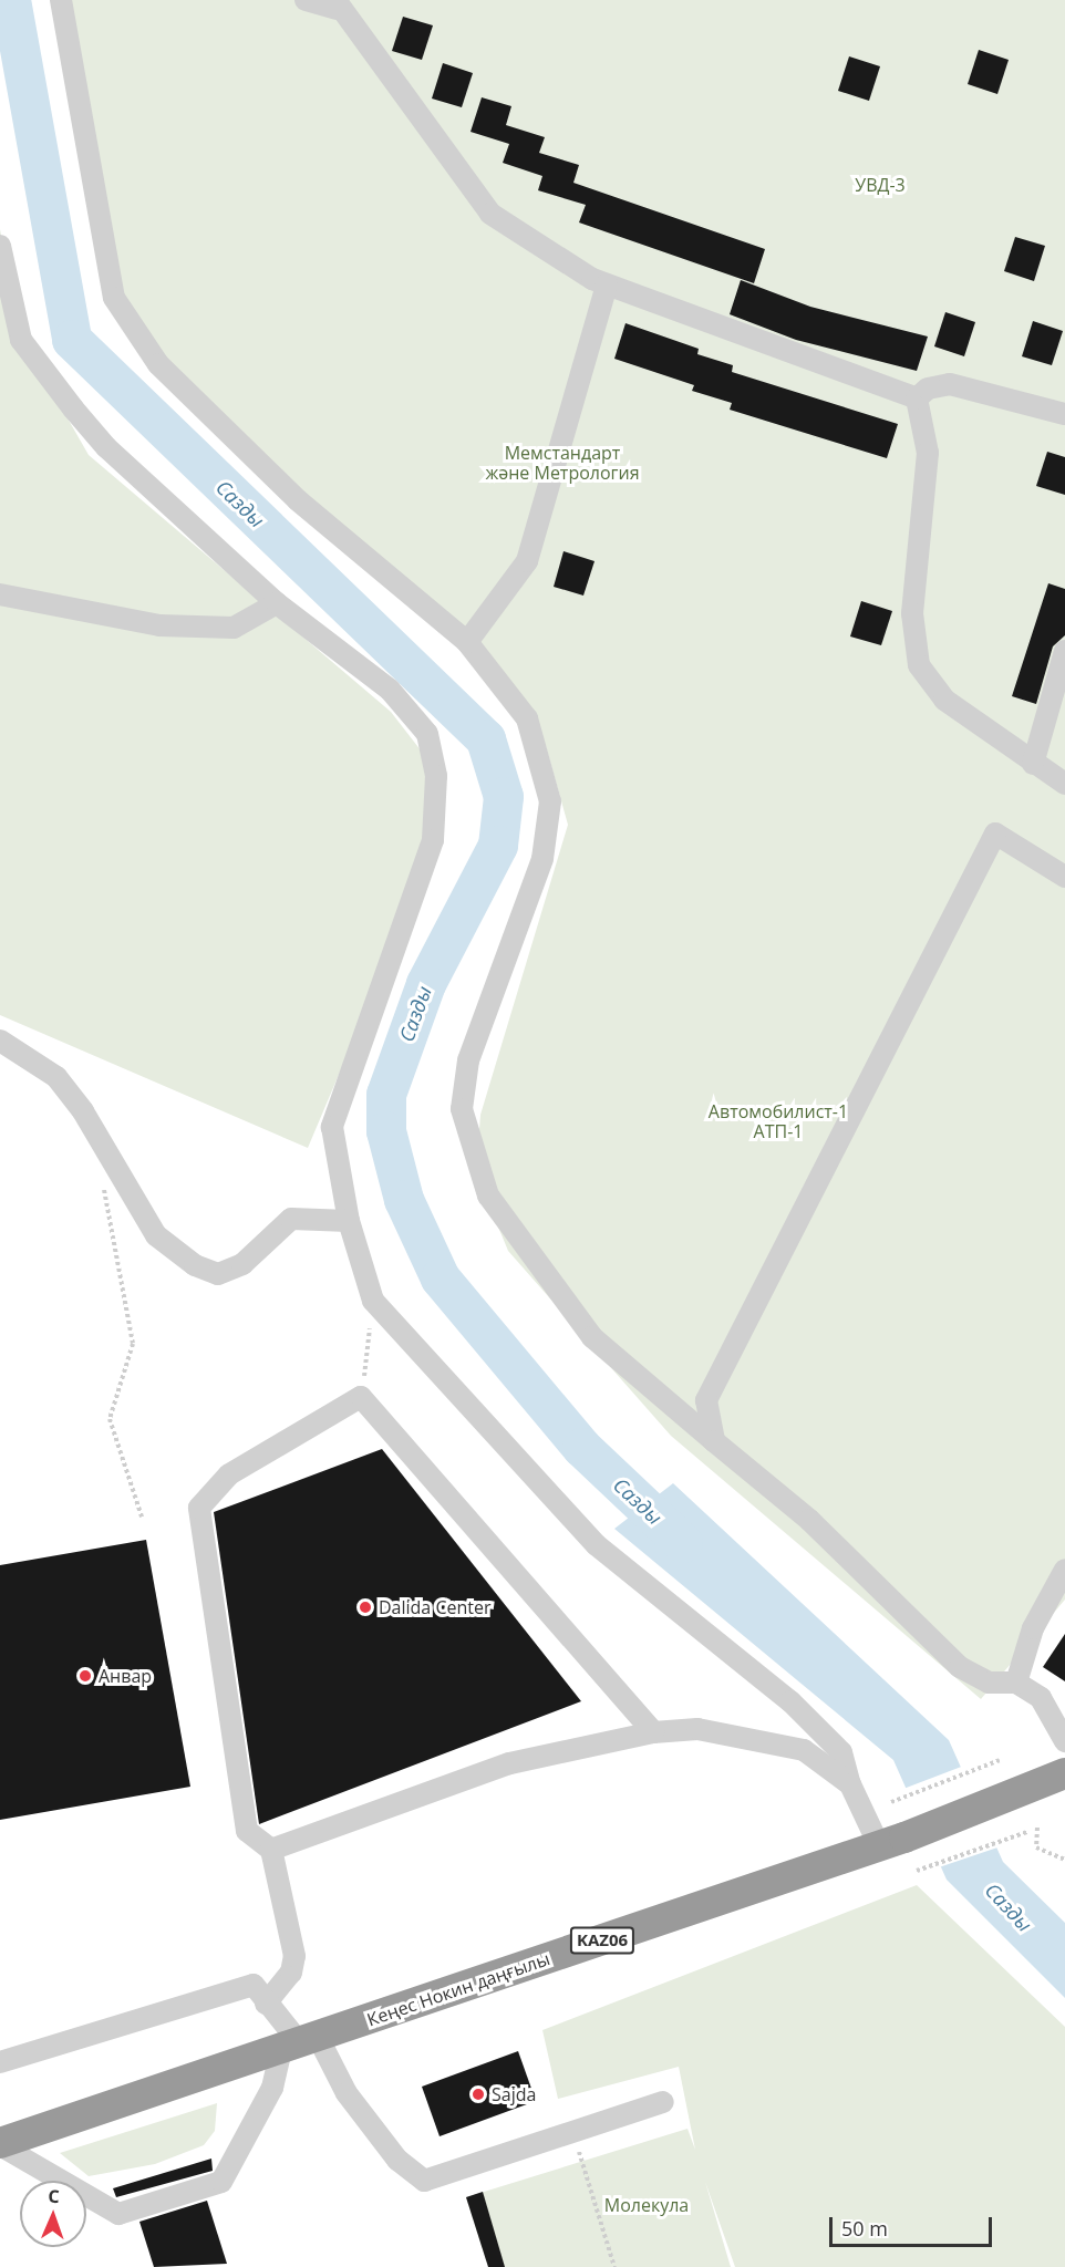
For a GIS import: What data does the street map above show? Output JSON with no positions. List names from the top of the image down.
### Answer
{
  "streets": {
    "highway": ["KАZ06", "Кеңес Нокин даңғылы"]
  },
  "water": ["Сазды"],
  "parks": [
    "УВД-3",
    "Мемстандарт және Метрология",
    "Автомобилист-1 АТП-1",
    "Молекула"
  ],
  "places": ["Dalida Center", "Анвар", "Sajda"],
  "scale_bar": "50 m",
  "north": "top"
}
